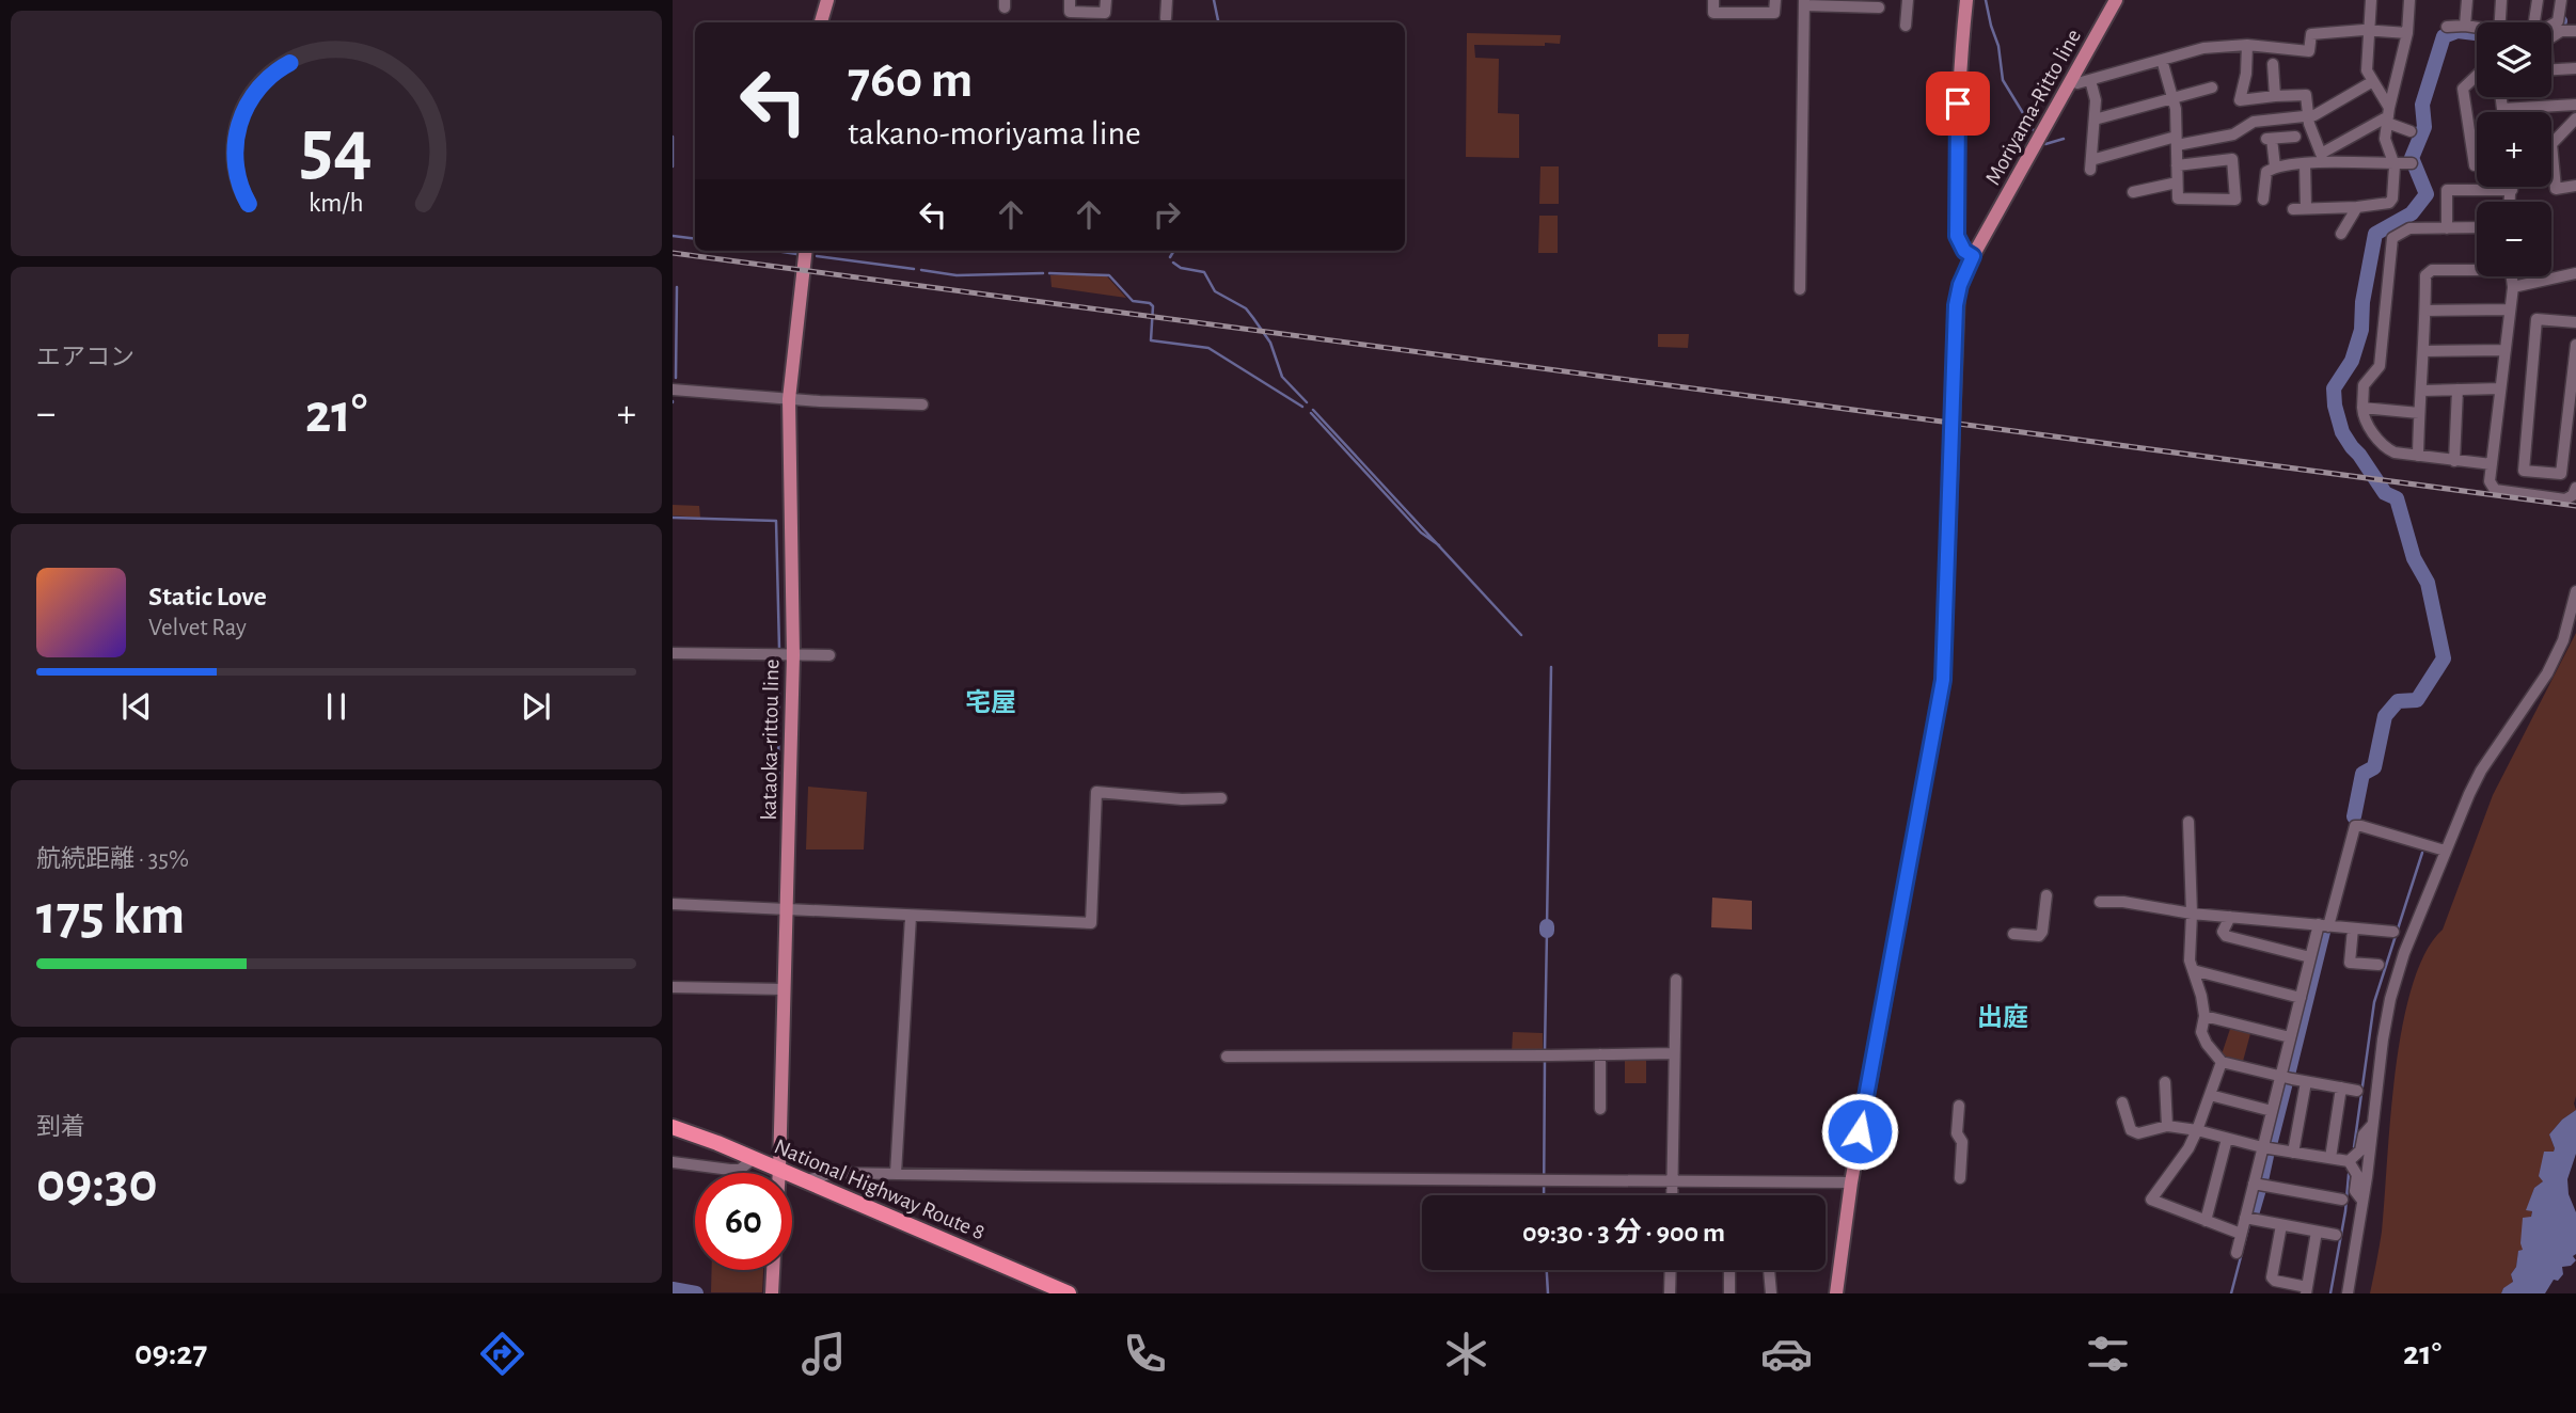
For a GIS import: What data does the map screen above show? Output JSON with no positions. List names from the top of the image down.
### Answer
{
  "streets": {
    "highway": ["National Highway Route 8"],
    "main road": ["Moriyama-Ritto line", "kataoka-rittou line"]
  },
  "crossings": [
    ["kataoka-rittou line", "National Highway Route 8"]
  ],
  "districts": ["宅屋", "出庭"],
  "page": {
    "map_buttons": ["+", "−"],
    "turn": ["760 m", "takano-moriyama line"],
    "tile": [
      "エアコン",
      ["航続距離 · 35%", "175 km"],
      ["到着", "09:30"]
    ],
    "heat": ["−", "21°", "+"],
    "song": ["Static Love", "Velvet Ray"],
    "limit": "60",
    "trip": "09:30 · 3 分 · 900 m",
    "tabs": ["09:27", "21°"],
    "gauge": ["54", "km/h"]
  }
}
